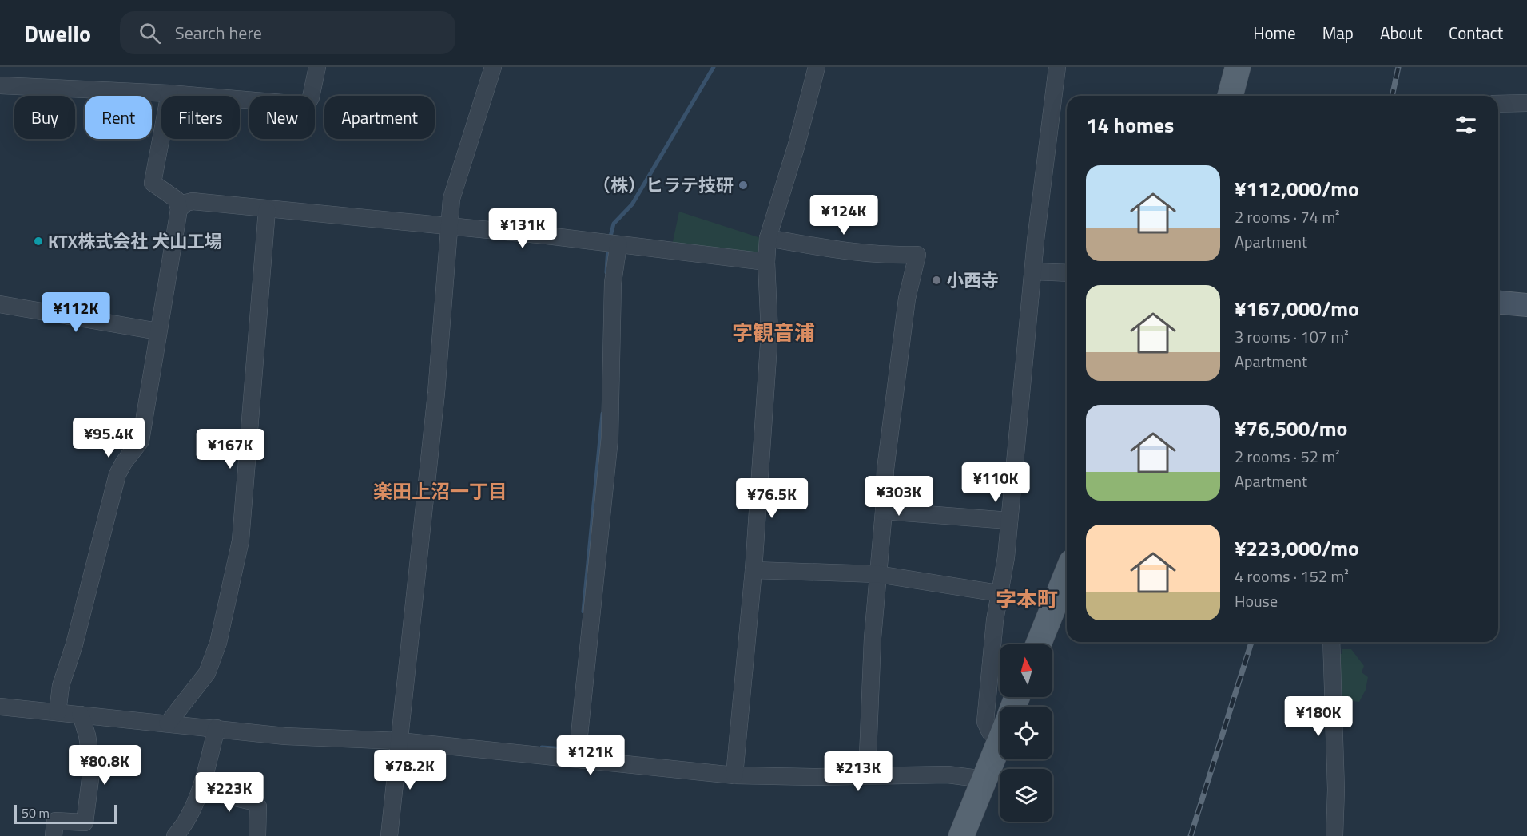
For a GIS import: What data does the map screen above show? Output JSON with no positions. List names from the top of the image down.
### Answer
{
  "districts": ["字観音浦", "楽田上沼一丁目", "字本町"],
  "places": ["（株）ヒラテ技研", "KTX株式会社 犬山工場", "小西寺"],
  "scale_bar": "50 m",
  "north": "top",
  "page": {
    "header": "Dwello",
    "search": "Search here",
    "nav": [
      "Home",
      "Map",
      "About",
      "Contact"
    ],
    "chip": [
      "Buy",
      "Rent",
      "Filters",
      "New",
      "Apartment"
    ],
    "heading": "14 homes",
    "list": [
      {
        "name": "¥112,000/mo",
        "note": "2 rooms · 74 m² · Apartment"
      },
      {
        "name": "¥167,000/mo",
        "note": "3 rooms · 107 m² · Apartment"
      },
      {
        "name": "¥76,500/mo",
        "note": "2 rooms · 52 m² · Apartment"
      },
      {
        "name": "¥223,000/mo",
        "note": "4 rooms · 152 m² · House"
      }
    ],
    "price": [
      "¥124K",
      "¥131K",
      "¥112K",
      "¥95.4K",
      "¥167K",
      "¥110K",
      "¥303K",
      "¥76.5K",
      "¥180K",
      "¥121K",
      "¥80.8K",
      "¥78.2K",
      "¥213K",
      "¥223K"
    ],
    "scale": "50 m"
  }
}
